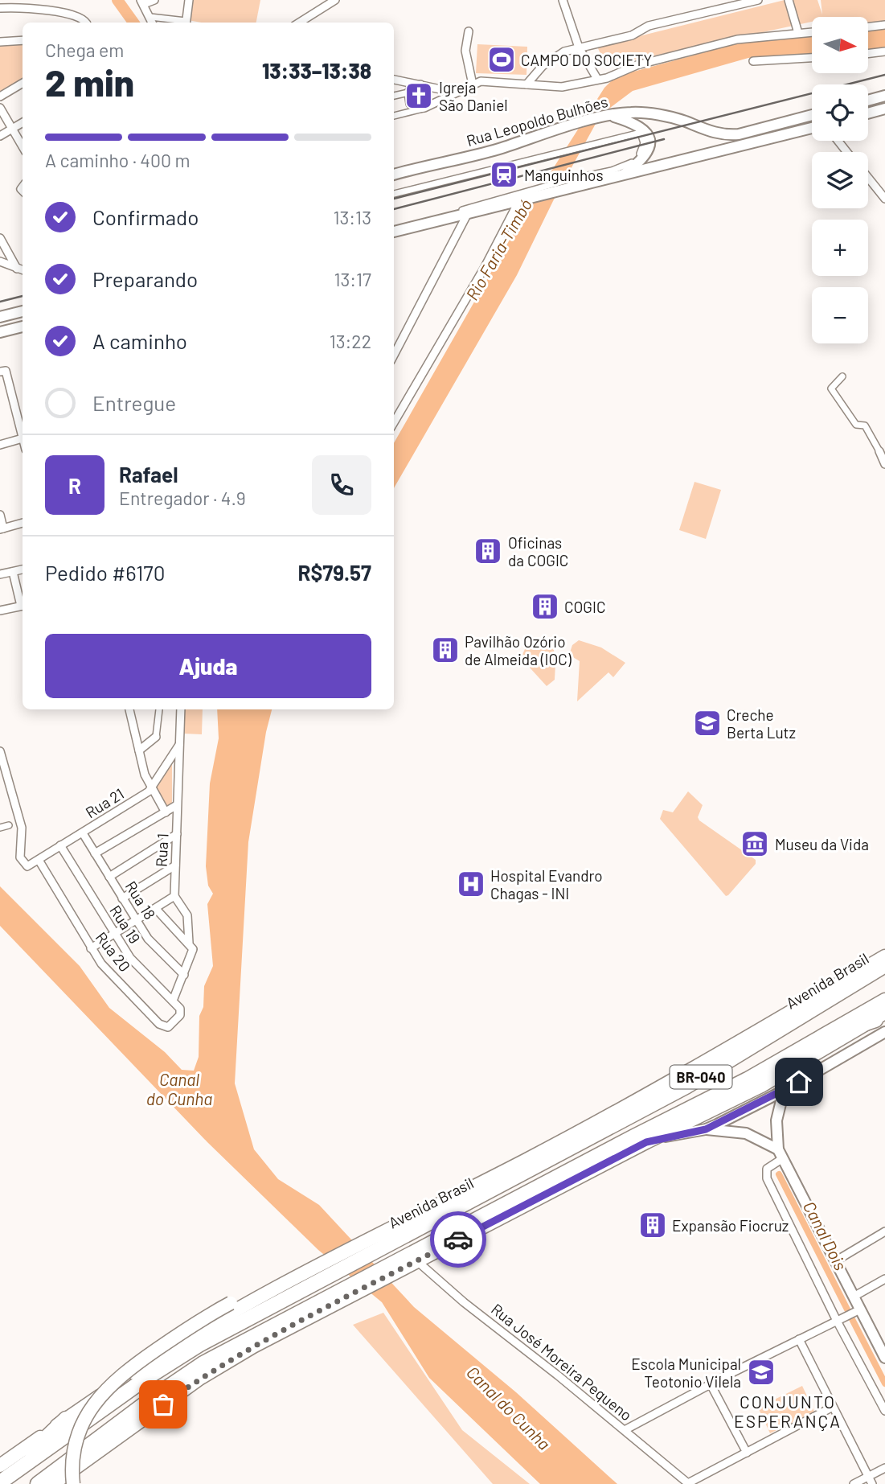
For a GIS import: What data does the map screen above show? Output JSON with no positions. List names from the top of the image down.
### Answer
{
  "streets": {
    "highway": ["Avenida Brasil", "BR-040"],
    "main road": ["Rua Leopoldo Bulhões"],
    "street": [
      "Rua 21",
      "Rua 1",
      "Rua 18",
      "Rua 19",
      "Rua 20",
      "Rua José Moreira Pequeno"
    ]
  },
  "crossings": [
    ["Rua 21", "Rua 1"],
    ["Rua 21", "Rua 18"],
    ["Rua 21", "Rua 19"],
    ["Rua 21", "Rua 20"],
    ["Rua 19", "Rua 20"]
  ],
  "districts": ["CONJUNTO ESPERANÇA"],
  "water": ["Rio Faria-Timbó", "Canal do Cunha", "Canal Dois"],
  "places": {
    "sports": ["CAMPO DO SOCIETY"],
    "church": ["Igreja São Daniel"],
    "station": ["Manguinhos"],
    "building": [
      "Oficinas da COGIC",
      "COGIC",
      "Pavilhão Ozório de Almeida (IOC)",
      "Expansão Fiocruz"
    ],
    "school or university": ["Creche Berta Lutz", "Escola Municipal Teotonio Vilela"],
    "museum": ["Museu da Vida"],
    "hospital": ["Hospital Evandro Chagas - INI"]
  },
  "north": "right",
  "page": {
    "map_buttons": ["+", "−"],
    "heading": ["2 min", "Chega em", "13:33–13:38"],
    "panel": [
      "Rafael",
      "Entregador · 4.9",
      "Pedido #6170",
      "R$79.57"
    ],
    "bar": "A caminho · 400 m",
    "list": [
      ["Confirmado", "13:13"],
      ["Preparando", "13:17"],
      ["A caminho", "13:22"],
      "Entregue"
    ],
    "round": "R",
    "buttons": "Ajuda"
  }
}
